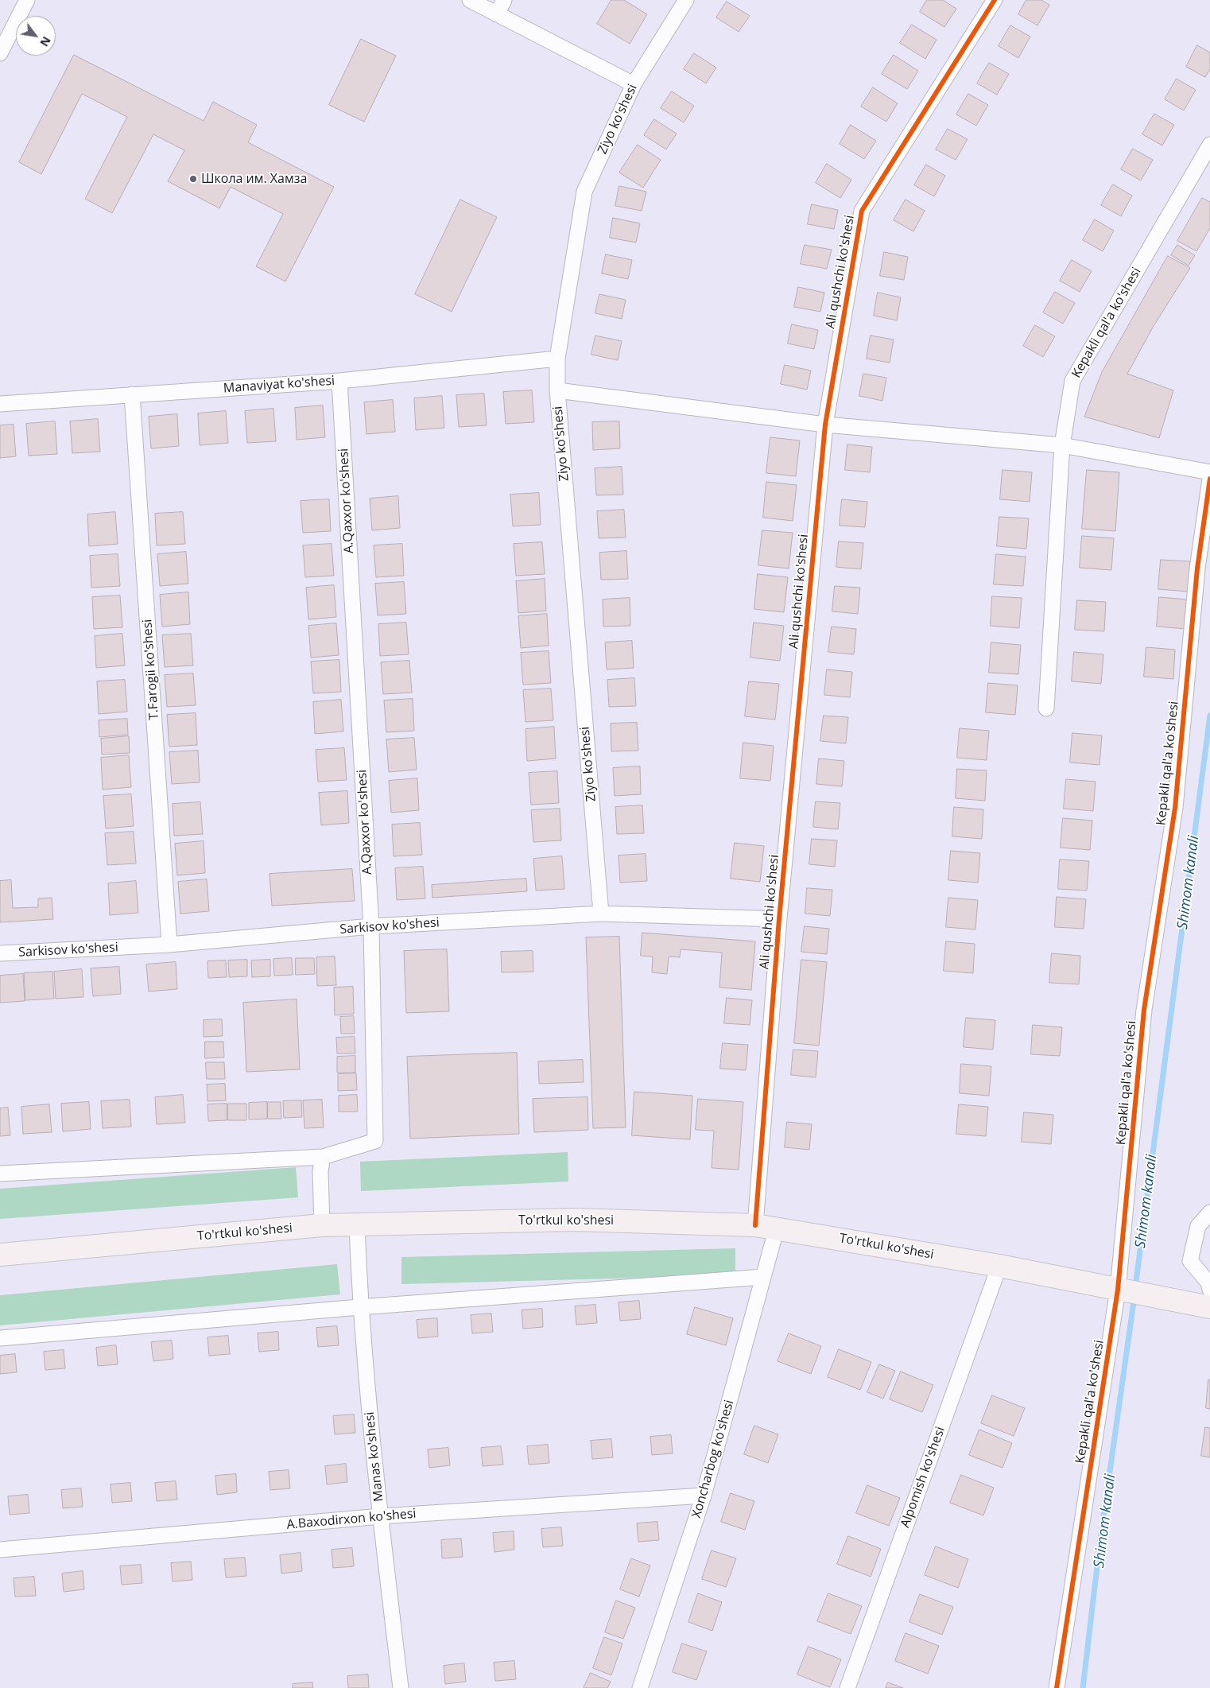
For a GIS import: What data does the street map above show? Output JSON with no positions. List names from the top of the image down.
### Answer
{
  "streets": {
    "main road": ["To'rtkul ko'shesi"],
    "street": [
      "Ziyo ko'shesi",
      "Ali qushchi ko'shesi",
      "Kepakli qal'a ko'shesi",
      "Manaviyat ko'shesi",
      "A.Qaxxor ko'shesi",
      "T.Farogii ko'shesi",
      "Sarkisov ko'shesi",
      "Manas ko'shesi",
      "Xoncharbog ko'shesi",
      "Alpomish ko'shesi",
      "A.Baxodirxon ko'shesi"
    ]
  },
  "crossings": [
    ["Ziyo ko'shesi", "Manaviyat ko'shesi"],
    ["Ziyo ko'shesi", "Sarkisov ko'shesi"],
    ["Ali qushchi ko'shesi", "Sarkisov ko'shesi"],
    ["Ali qushchi ko'shesi", "To'rtkul ko'shesi"],
    ["Kepakli qal'a ko'shesi", "To'rtkul ko'shesi"],
    ["Manaviyat ko'shesi", "A.Qaxxor ko'shesi"],
    ["Manaviyat ko'shesi", "T.Farogii ko'shesi"],
    ["A.Qaxxor ko'shesi", "Sarkisov ko'shesi"],
    ["T.Farogii ko'shesi", "Sarkisov ko'shesi"],
    ["To'rtkul ko'shesi", "Manas ko'shesi"],
    ["To'rtkul ko'shesi", "Xoncharbog ko'shesi"],
    ["To'rtkul ko'shesi", "Alpomish ko'shesi"],
    ["Manas ko'shesi", "A.Baxodirxon ko'shesi"],
    ["Xoncharbog ko'shesi", "A.Baxodirxon ko'shesi"]
  ],
  "water": ["Shimom kanali"],
  "places": ["Школа им. Хамза"],
  "north": "bottom right"
}
